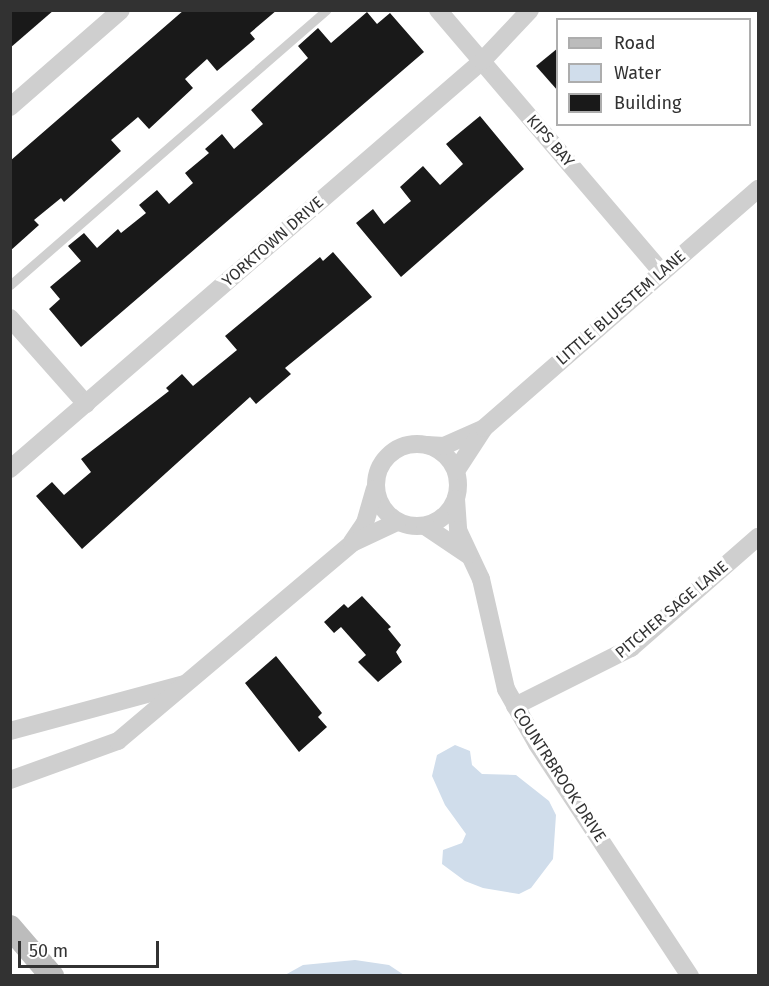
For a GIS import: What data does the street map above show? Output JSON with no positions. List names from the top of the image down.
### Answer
{
  "streets": {
    "street": [
      "KIPS BAY",
      "YORKTOWN DRIVE",
      "LITTLE BLUESTEM LANE",
      "PITCHER SAGE LANE",
      "COUNTRBROOK DRIVE"
    ]
  },
  "crossings": [
    ["KIPS BAY", "YORKTOWN DRIVE"],
    ["KIPS BAY", "LITTLE BLUESTEM LANE"],
    ["LITTLE BLUESTEM LANE", "COUNTRBROOK DRIVE"],
    ["PITCHER SAGE LANE", "COUNTRBROOK DRIVE"]
  ],
  "legend": ["Road", "Water", "Building"],
  "scale_bar": "50 m"
}
